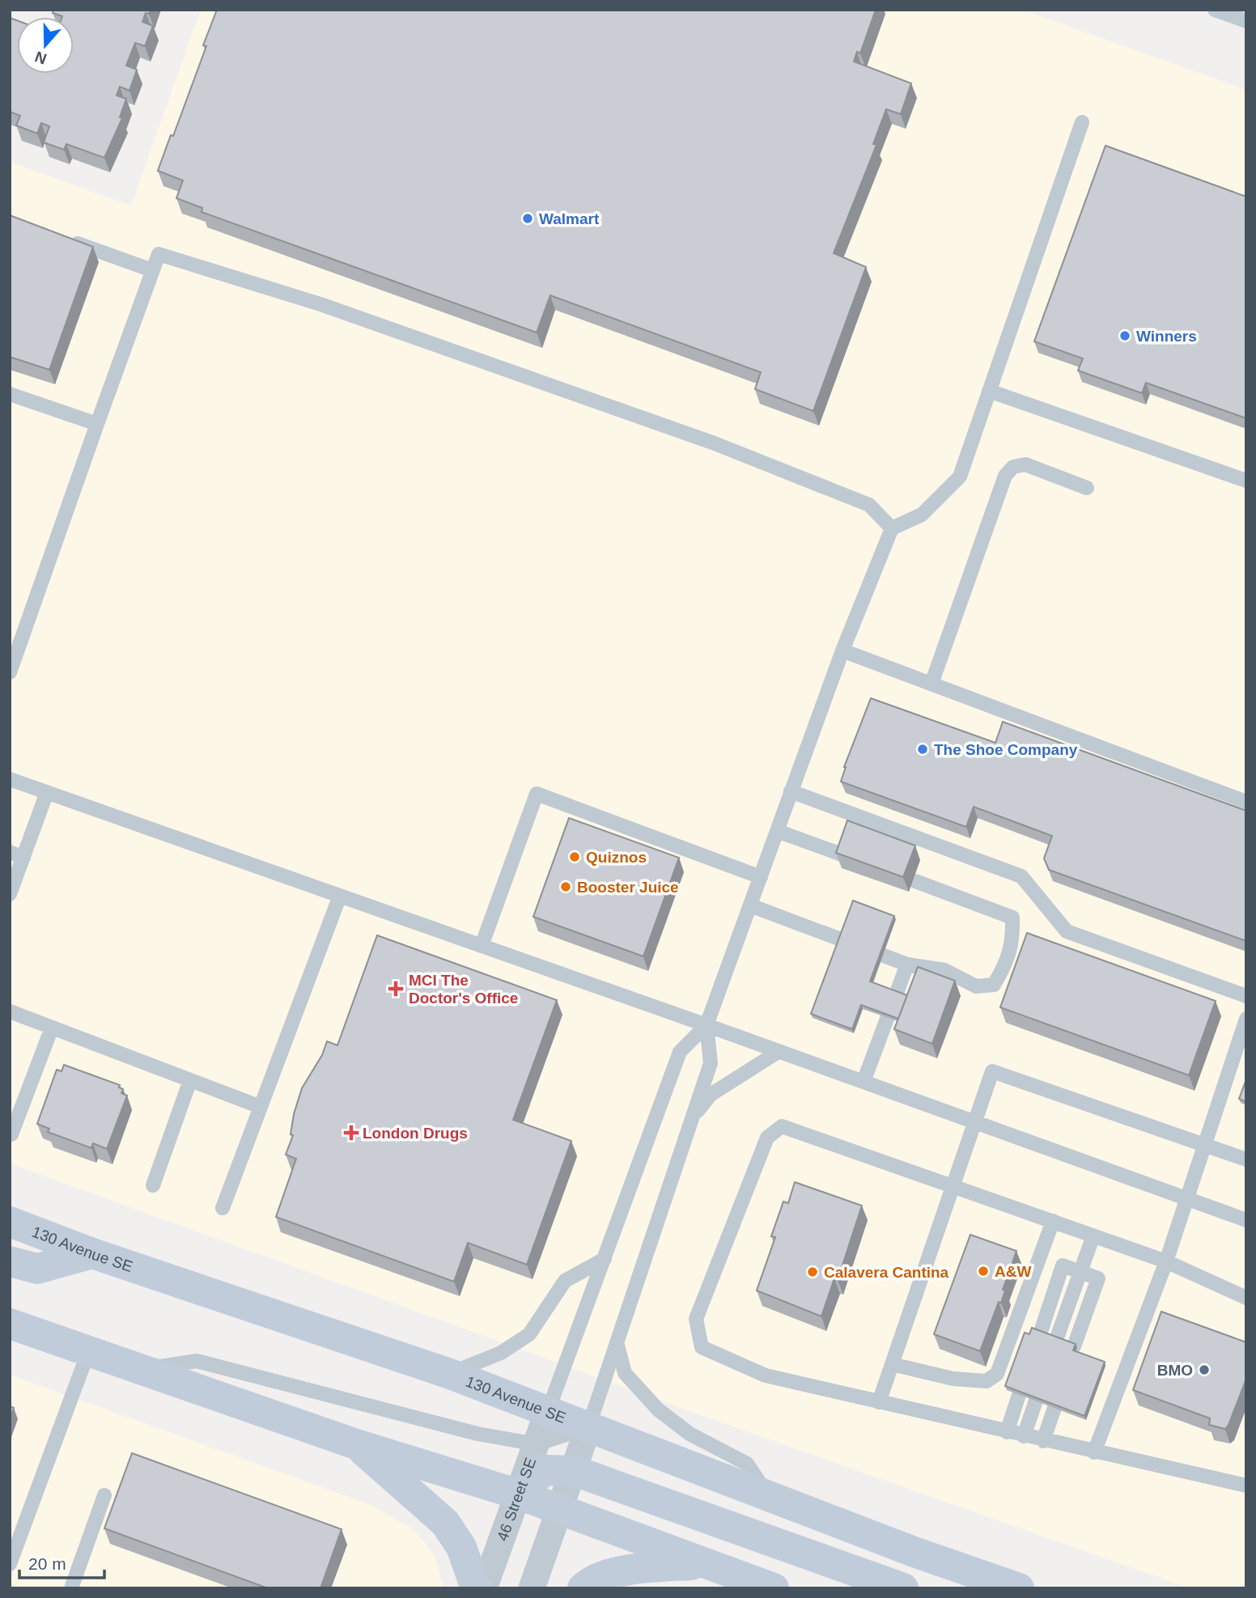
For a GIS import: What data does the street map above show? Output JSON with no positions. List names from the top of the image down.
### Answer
{
  "streets": {
    "main road": ["130 Avenue SE"],
    "street": ["46 Street SE"]
  },
  "crossings": [
    ["130 Avenue SE", "46 Street SE"]
  ],
  "places": {
    "other": [
      "Walmart",
      "Winners",
      "The Shoe Company",
      "Quiznos",
      "Booster Juice",
      "A&W",
      "Calavera Cantina",
      "BMO"
    ],
    "health": ["MCI The Doctor's Office", "London Drugs"]
  },
  "scale_bar": "20 m",
  "north": "bottom"
}
